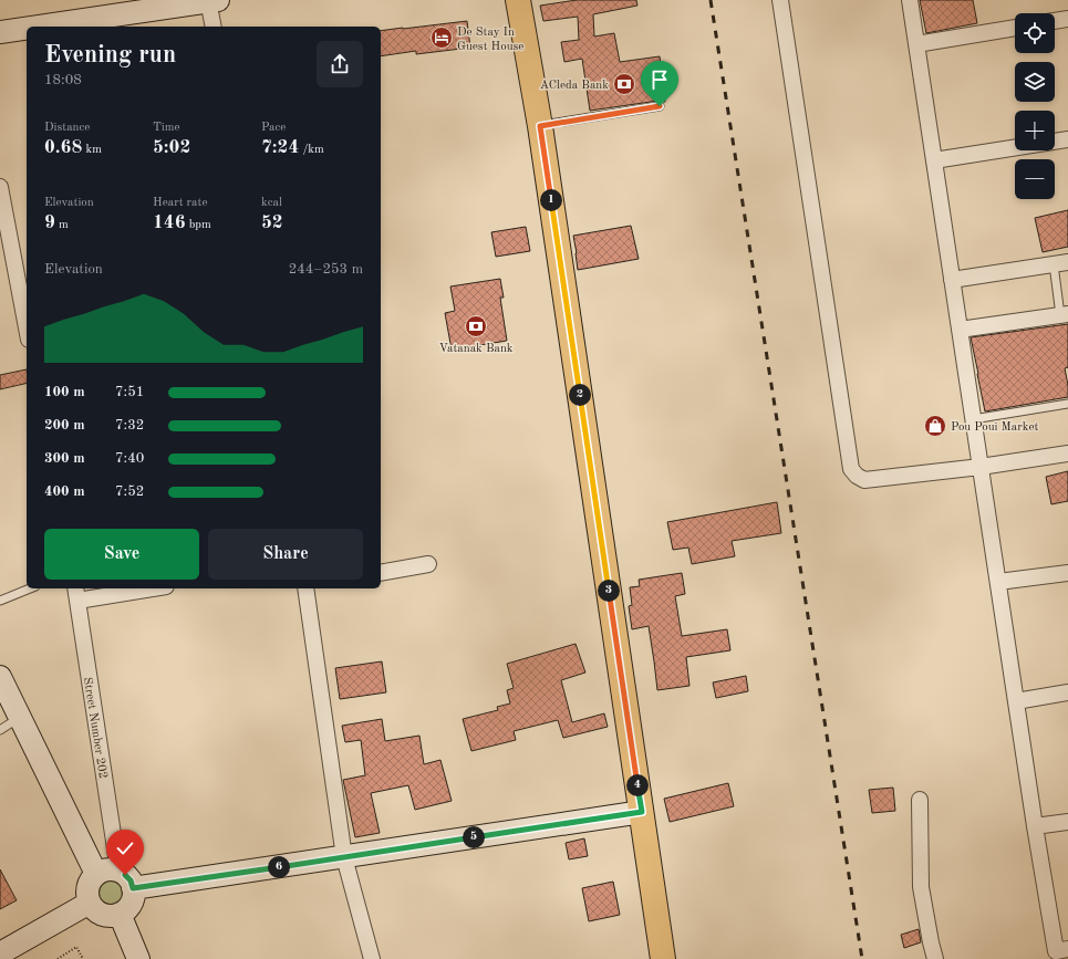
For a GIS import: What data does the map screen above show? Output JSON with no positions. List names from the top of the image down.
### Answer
{
  "streets": {
    "street": ["Street Number 202"]
  },
  "places": {
    "hotel": ["De Stay In Guest House"],
    "bank": ["ACleda Bank", "Vatanak Bank"],
    "shop": ["Pou Poui Market"]
  },
  "page": {
    "map_buttons": ["+", "−"],
    "heading": ["Evening run", "18:08"],
    "stats": [
      ["Distance", "0.68 km"],
      ["Time", "5:02"],
      ["Pace", "7:24 /km"],
      ["Elevation", "9 m"],
      ["Heart rate", "146 bpm"],
      ["kcal", "52"]
    ],
    "pins": [
      "1",
      "2",
      "3",
      "4",
      "5",
      "6"
    ],
    "chart": ["Elevation", "244–253 m"],
    "list": [
      {
        "name": "100 m",
        "note": "7:51"
      },
      {
        "name": "200 m",
        "note": "7:32"
      },
      {
        "name": "300 m",
        "note": "7:40"
      },
      {
        "name": "400 m",
        "note": "7:52"
      }
    ],
    "buttons": ["Save", "Share"]
  }
}
